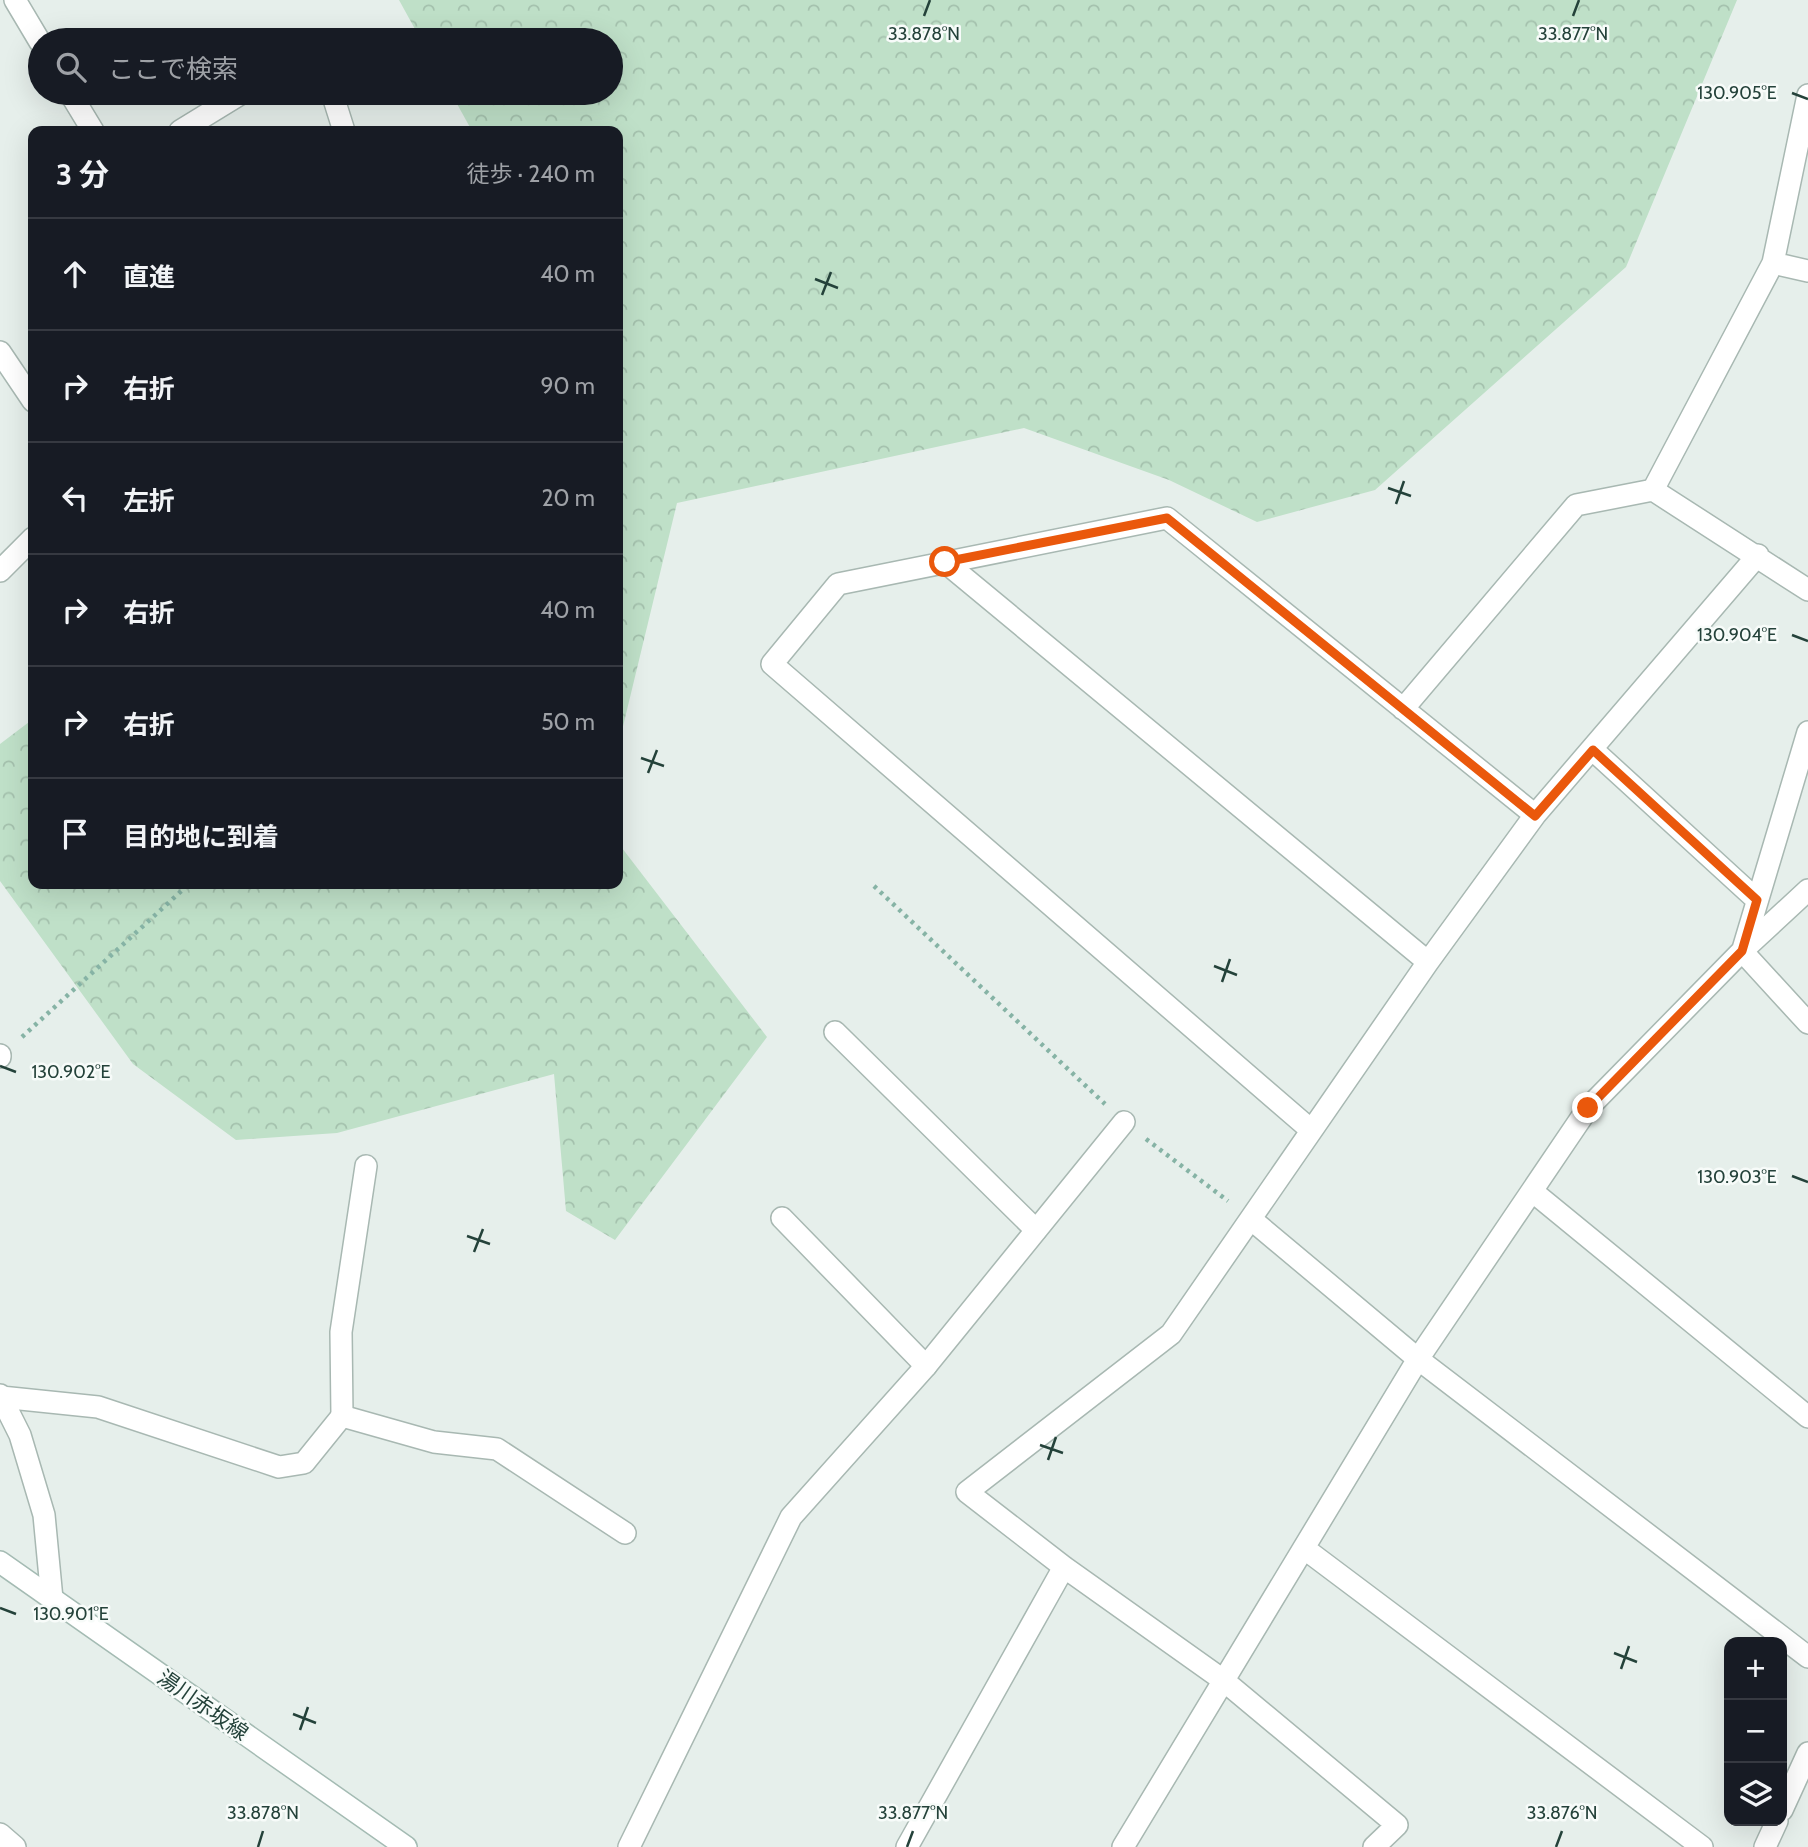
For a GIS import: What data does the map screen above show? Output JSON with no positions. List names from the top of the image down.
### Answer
{
  "streets": {
    "street": ["湯川赤坂線"]
  },
  "page": {
    "search": "ここで検索",
    "heading": ["3 分", "徒歩 · 240 m"],
    "list": [
      ["直進", "40 m"],
      ["右折", "90 m"],
      ["左折", "20 m"],
      ["右折", "40 m"],
      ["右折", "50 m"],
      "目的地に到着"
    ],
    "map_buttons": ["+", "−"]
  },
  "coordinates": [
    "33.878°N",
    "33.877°N",
    "130.905°E",
    "130.904°E",
    "130.902°E",
    "130.903°E",
    "130.901°E",
    "33.876°N"
  ]
}
